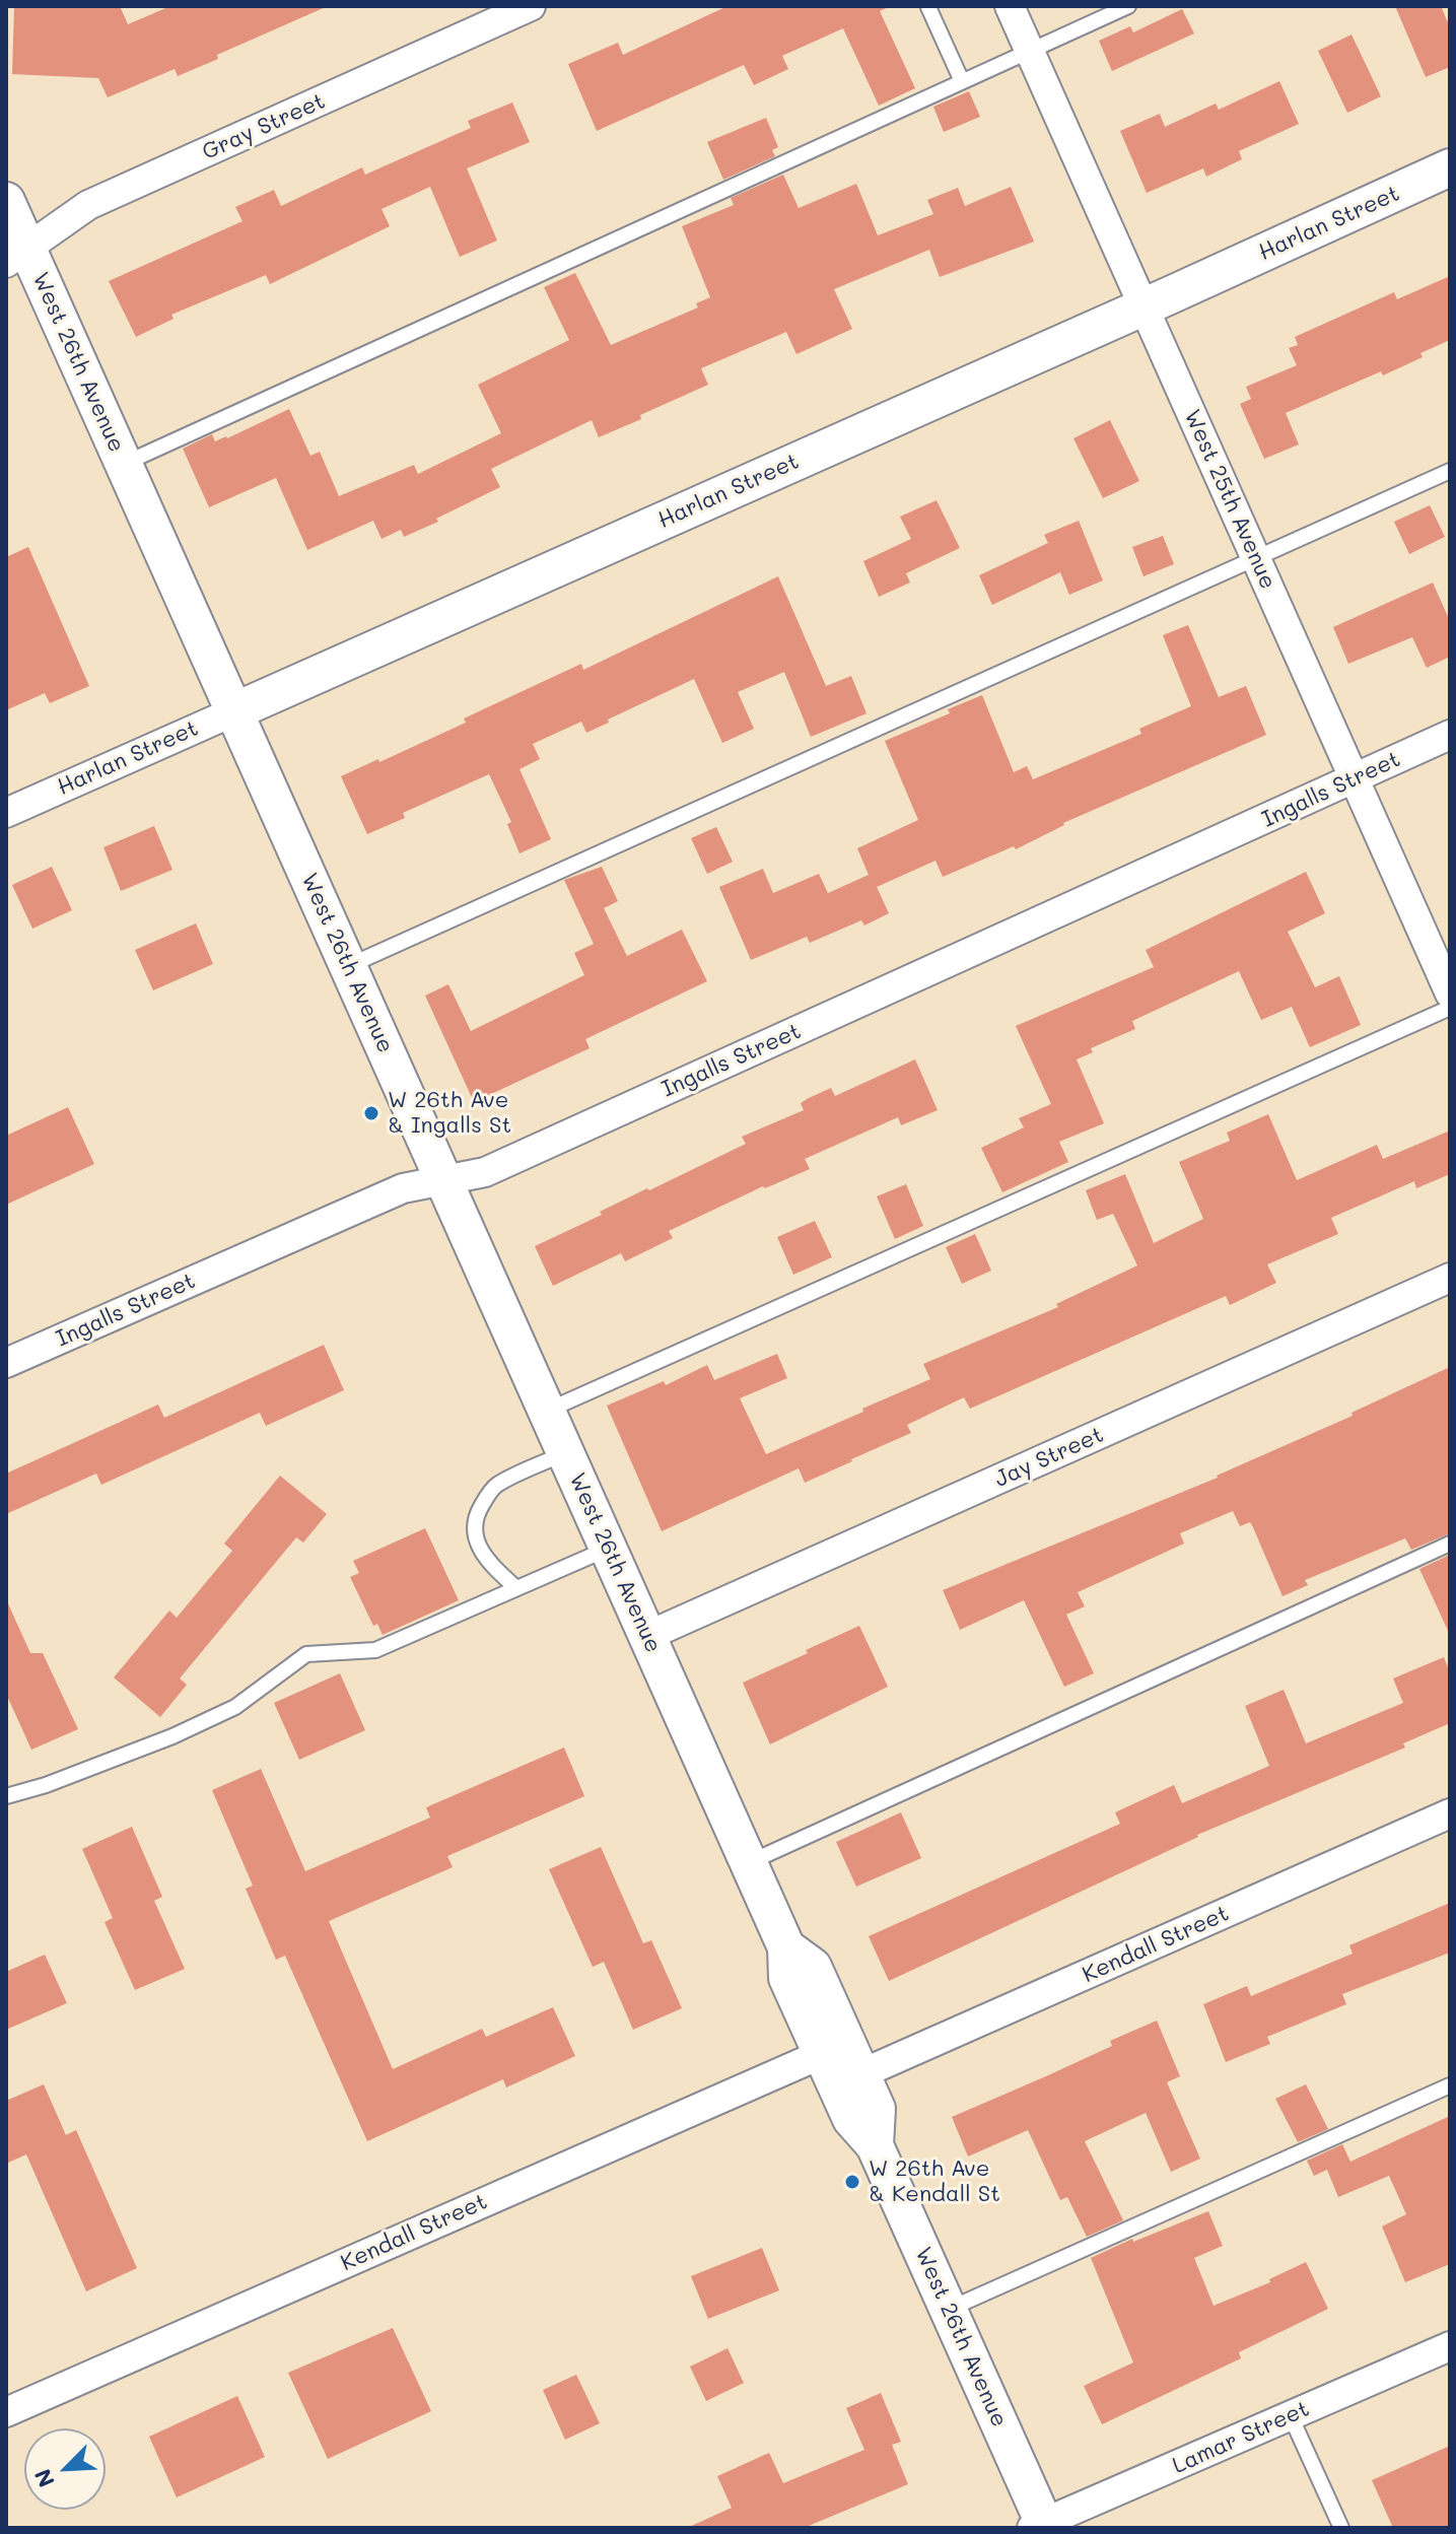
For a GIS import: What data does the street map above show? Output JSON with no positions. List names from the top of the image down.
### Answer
{
  "streets": {
    "street": [
      "Gray Street",
      "Harlan Street",
      "West 26th Avenue",
      "West 25th Avenue",
      "Ingalls Street",
      "Jay Street",
      "Kendall Street",
      "Lamar Street"
    ]
  },
  "crossings": [
    ["Gray Street", "West 26th Avenue"],
    ["Harlan Street", "West 26th Avenue"],
    ["Harlan Street", "West 25th Avenue"],
    ["West 26th Avenue", "Ingalls Street"],
    ["West 26th Avenue", "Jay Street"],
    ["West 26th Avenue", "Kendall Street"],
    ["West 26th Avenue", "Lamar Street"],
    ["West 25th Avenue", "Ingalls Street"]
  ],
  "places": ["W 26th Ave & Ingalls St", "W 26th Ave & Kendall St"],
  "north": "bottom left"
}
